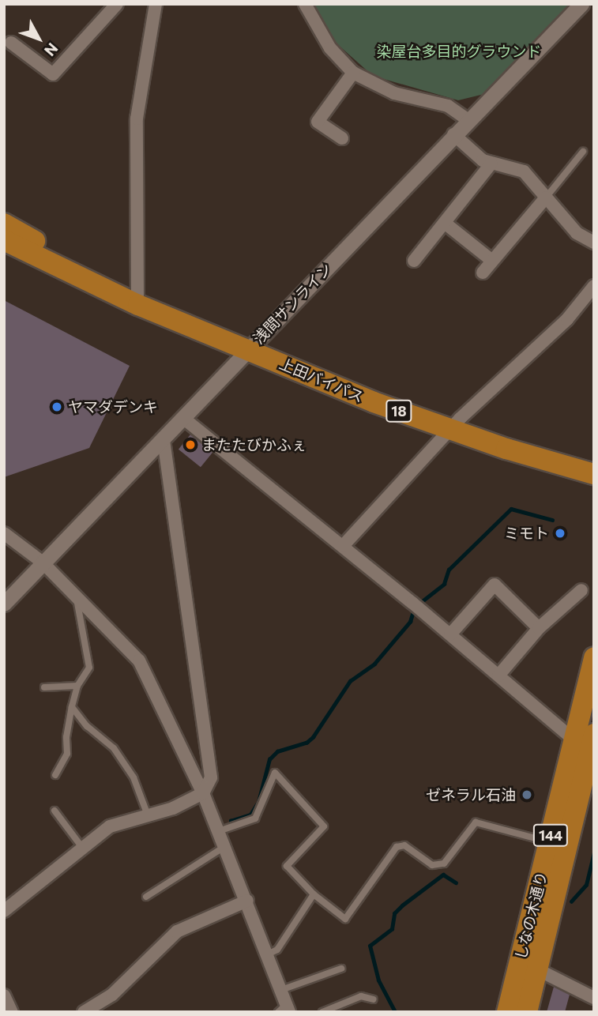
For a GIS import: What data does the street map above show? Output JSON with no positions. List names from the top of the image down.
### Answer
{
  "streets": {
    "highway": [
      "上田バイパス",
      "18",
      "144",
      "しなの木通り"
    ],
    "street": ["浅間サンライン"]
  },
  "crossings": [
    ["浅間サンライン", "上田バイパス"]
  ],
  "parks": ["染屋台多目的グラウンド"],
  "places": [
    "ヤマダデンキ",
    "またたびかふぇ",
    "ミモト",
    "ゼネラル石油"
  ],
  "north": "bottom right"
}
